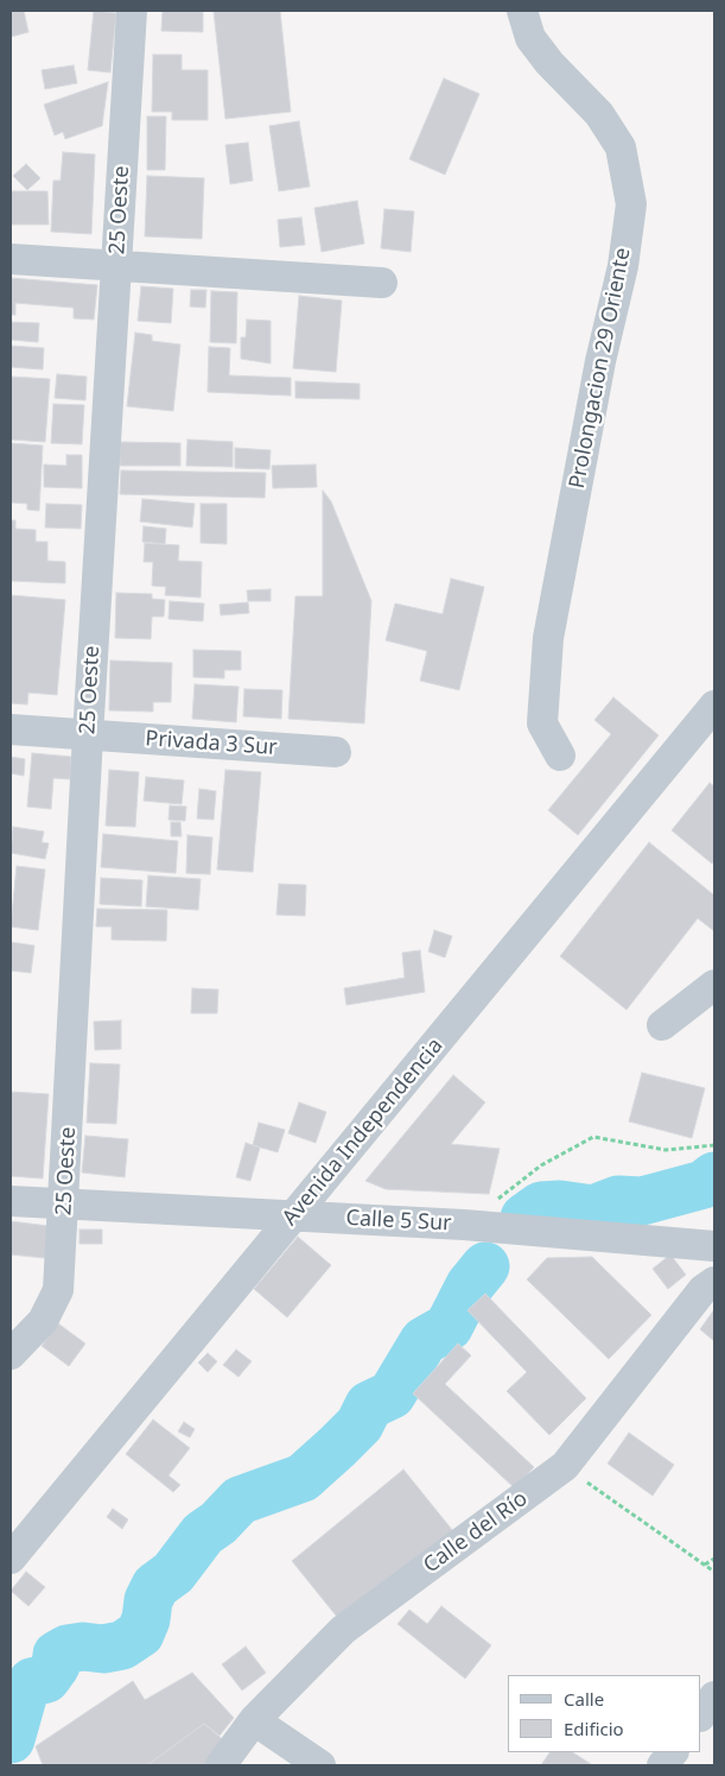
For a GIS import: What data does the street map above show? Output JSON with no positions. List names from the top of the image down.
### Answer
{
  "streets": {
    "street": [
      "25 Oeste",
      "Prolongacion 29 Oriente",
      "Privada 3 Sur",
      "Avenida Independencia",
      "Calle 5 Sur",
      "Calle del Río"
    ]
  },
  "crossings": [
    ["25 Oeste", "Privada 3 Sur"],
    ["25 Oeste", "Calle 5 Sur"],
    ["Avenida Independencia", "Calle 5 Sur"]
  ],
  "legend": ["Calle", "Edificio"]
}
